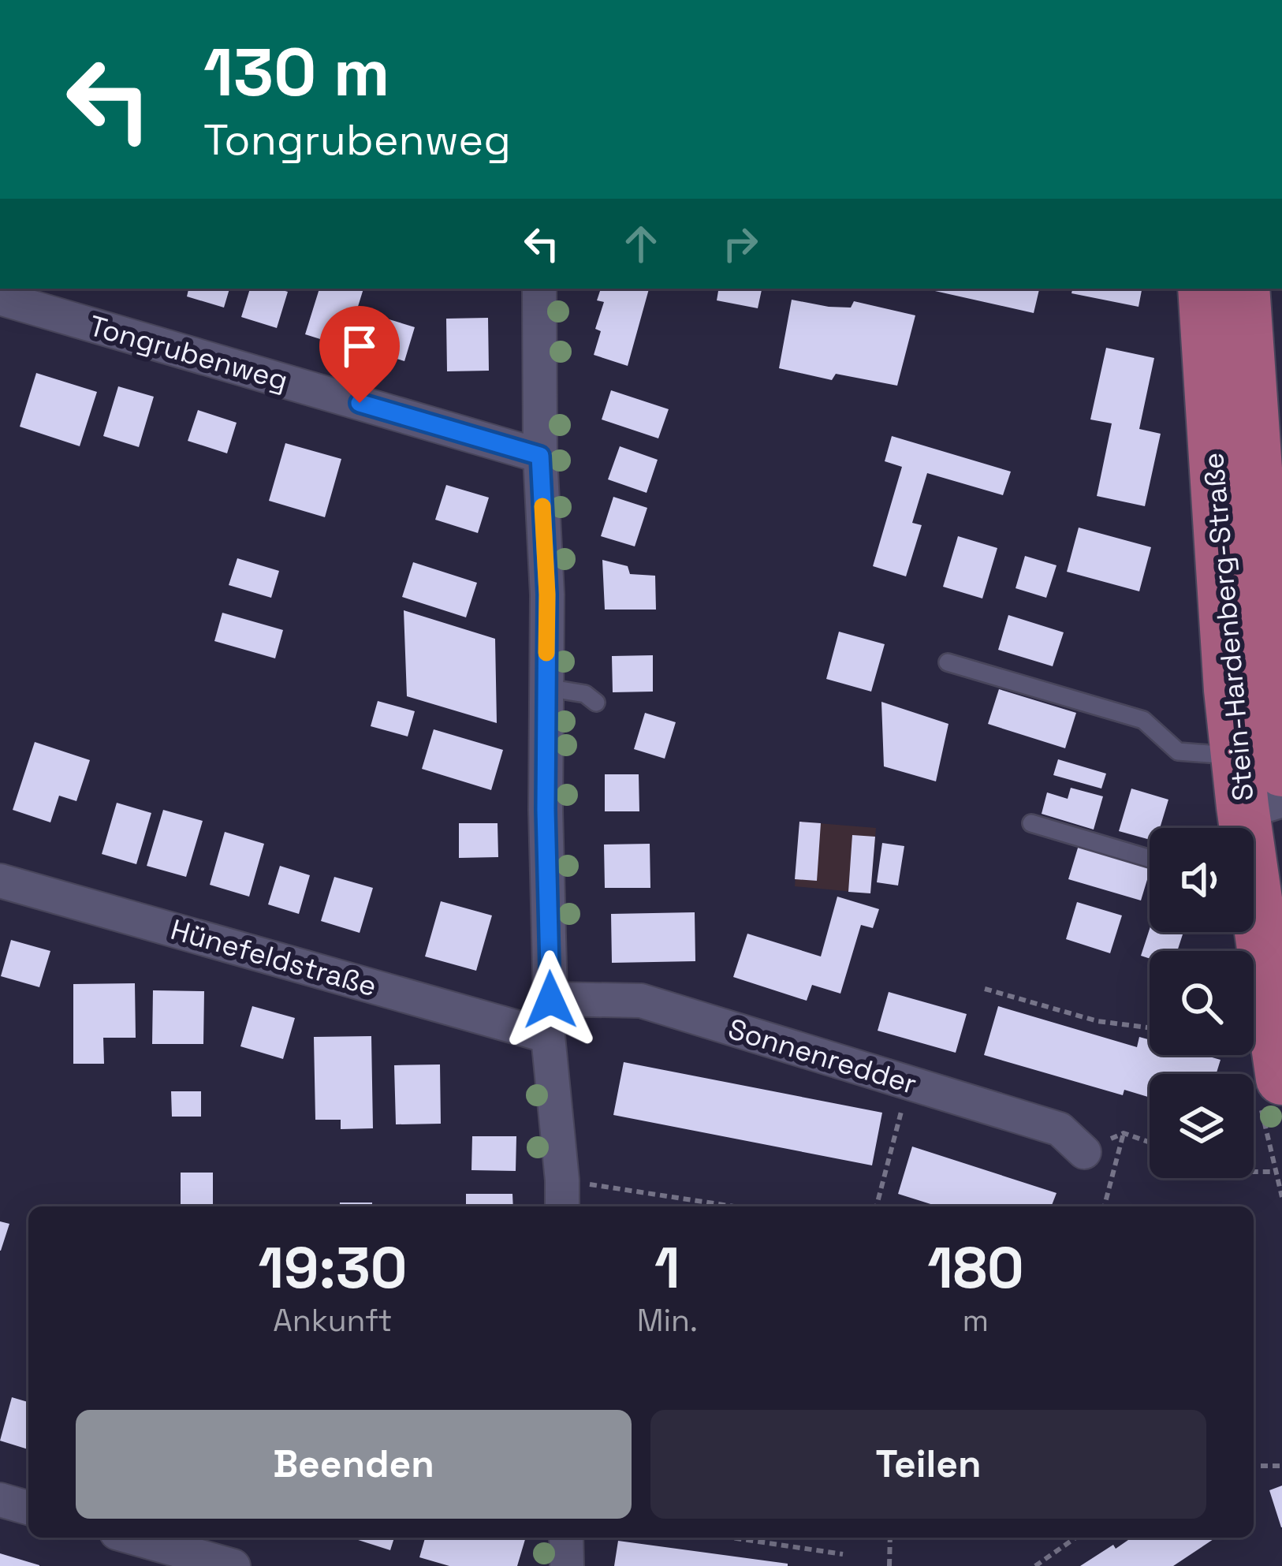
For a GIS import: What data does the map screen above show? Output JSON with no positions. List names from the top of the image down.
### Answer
{
  "streets": {
    "main road": ["Stein-Hardenberg-Straße"],
    "street": ["Tongrubenweg", "Hünefeldstraße", "Sonnenredder"]
  },
  "page": {
    "turn": ["130 m", "Tongrubenweg"],
    "eta": [
      "19:30",
      "Ankunft",
      "1",
      "Min.",
      "180",
      "m"
    ],
    "buttons": ["Beenden", "Teilen"]
  }
}
